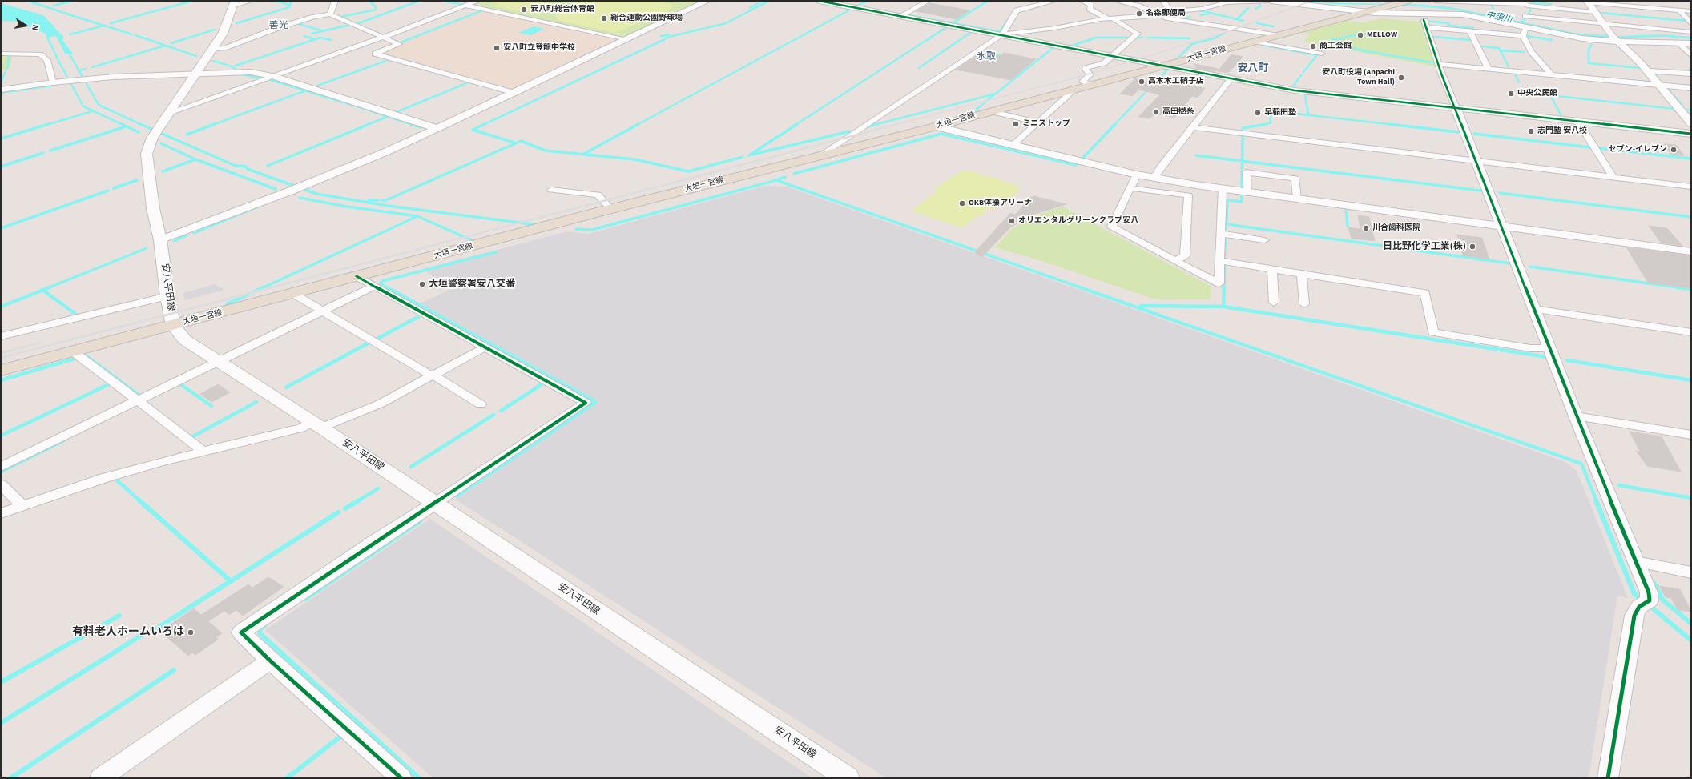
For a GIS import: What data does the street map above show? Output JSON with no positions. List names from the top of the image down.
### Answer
{
  "streets": {
    "main road": ["大垣一宮線", "安八平田線"]
  },
  "crossings": [
    ["大垣一宮線", "安八平田線"]
  ],
  "districts": ["善光", "氷取", "安八町"],
  "water": ["中須川"],
  "places": [
    "安八町総合体育館",
    "名森郵便局",
    "総合運動公園野球場",
    "MELLOW",
    "商工会館",
    "安八町立登龍中学校",
    "安八町役場 (Anpachi Town Hall)",
    "高木木工硝子店",
    "中央公民館",
    "高田撚糸",
    "早稲田塾",
    "ミニストップ",
    "志門塾 安八校",
    "セブン-イレブン",
    "OKB体操アリーナ",
    "オリエンタルグリーンクラブ安八",
    "川合歯科医院",
    "日比野化学工業(株)",
    "大垣警察署安八交番",
    "有料老人ホームいろは"
  ],
  "north": "right"
}
